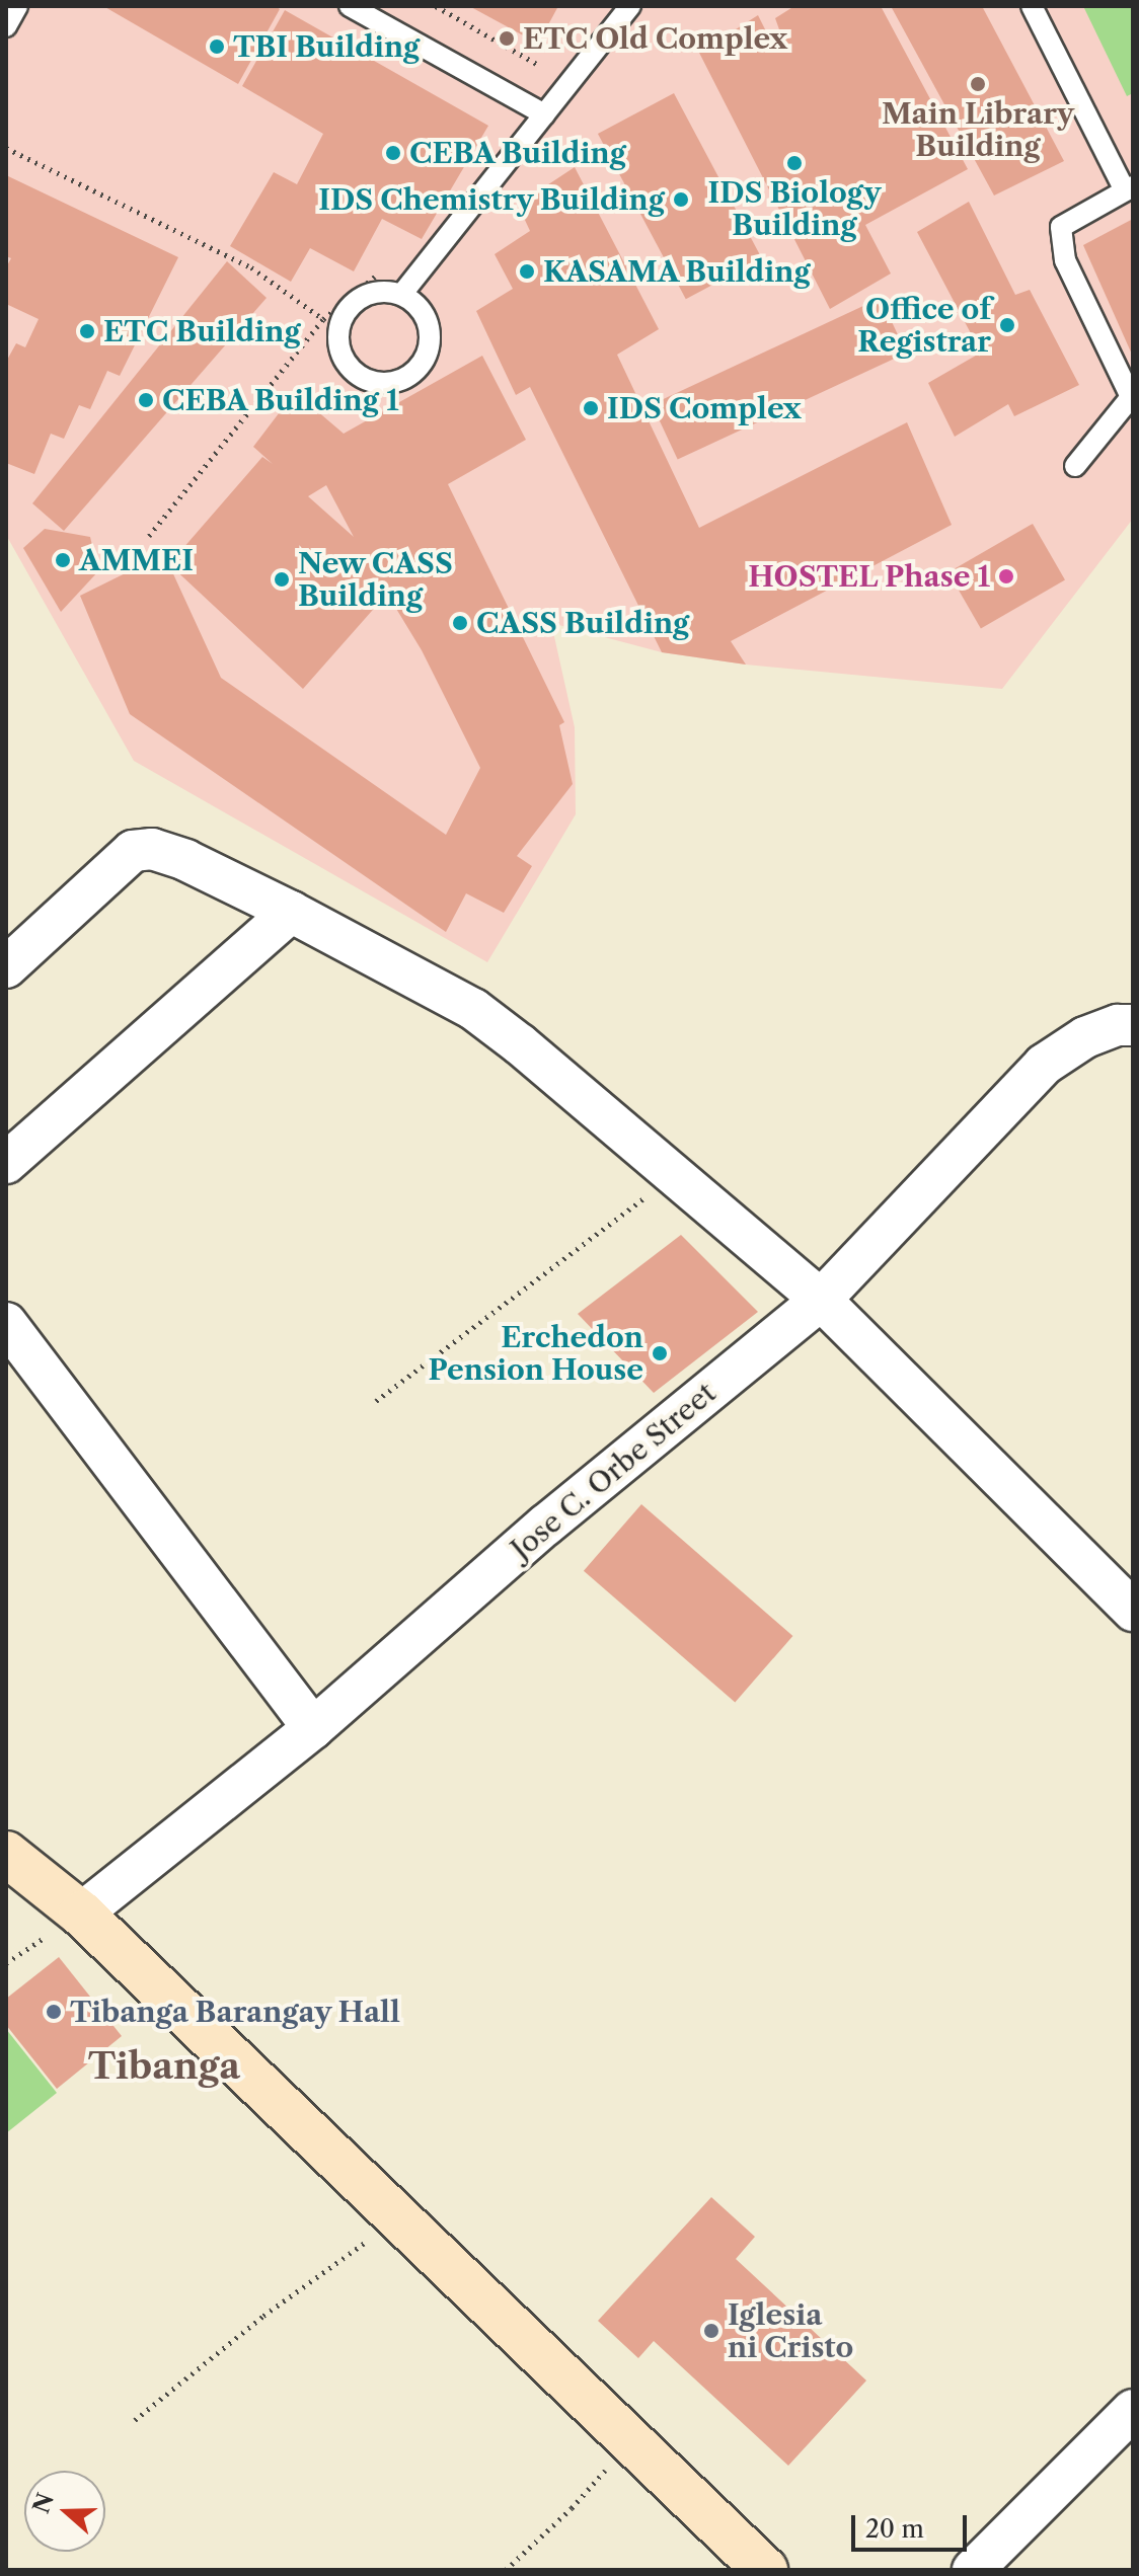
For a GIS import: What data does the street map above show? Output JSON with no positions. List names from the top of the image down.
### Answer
{
  "streets": {
    "street": ["Jose C. Orbe Street"]
  },
  "districts": ["Tibanga"],
  "places": [
    "ETC Old Complex",
    "TBI Building",
    "Main Library Building",
    "CEBA Building",
    "IDS Biology Building",
    "IDS Chemistry Building",
    "KASAMA Building",
    "Office of Registrar",
    "ETC Building",
    "CEBA Building 1",
    "IDS Complex",
    "AMMEI",
    "HOSTEL Phase 1",
    "New CASS Building",
    "CASS Building",
    "Erchedon Pension House",
    "Tibanga Barangay Hall",
    "Iglesia ni Cristo"
  ],
  "scale_bar": "20 m",
  "north": "left"
}
